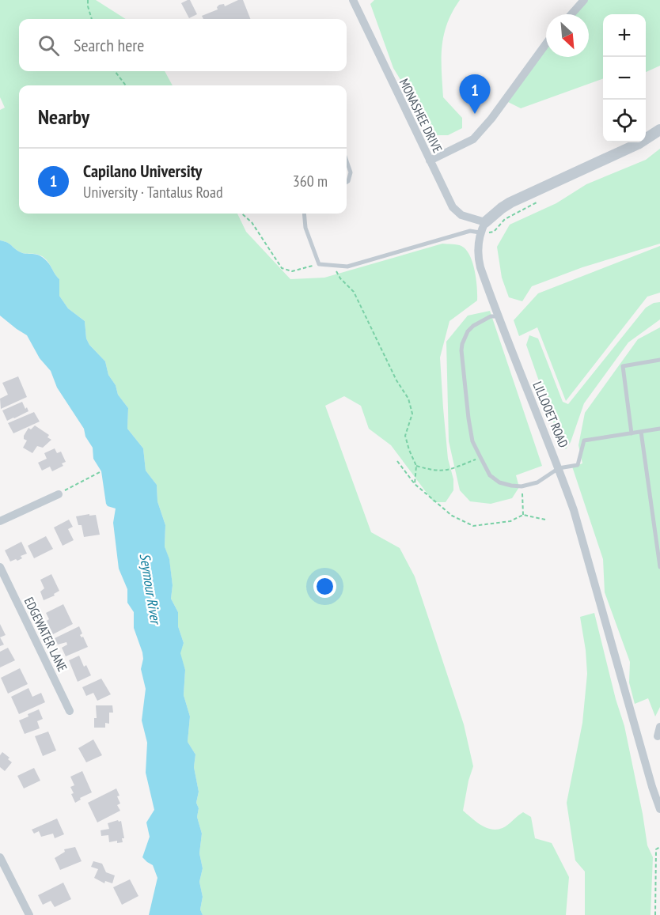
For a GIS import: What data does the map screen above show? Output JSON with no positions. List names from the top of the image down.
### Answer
{
  "streets": {
    "street": ["MONASHEE DRIVE", "LILLOOET ROAD", "EDGEWATER LANE"]
  },
  "crossings": [
    ["MONASHEE DRIVE", "LILLOOET ROAD"]
  ],
  "water": ["Seymour River"],
  "north": "bottom right",
  "page": {
    "map_buttons": ["+", "−"],
    "search": "Search here",
    "pins": "1",
    "heading": "Nearby",
    "list": [
      {
        "mark": "1",
        "name": "Capilano University",
        "note": "University · Tantalus Road",
        "value": "360 m"
      }
    ]
  }
}
